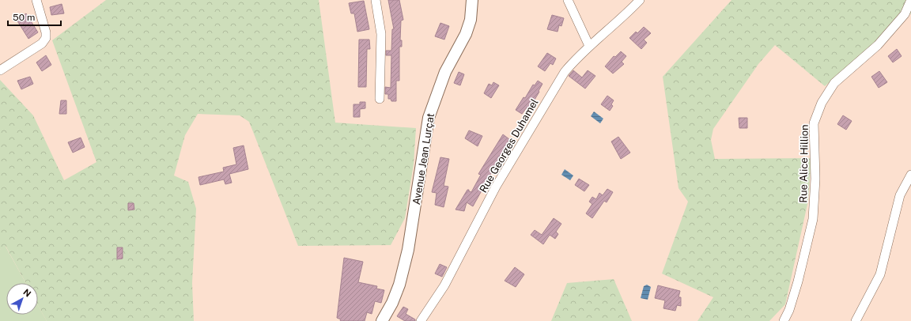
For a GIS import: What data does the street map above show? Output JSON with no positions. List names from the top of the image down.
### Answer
{
  "streets": {
    "main road": ["Avenue Jean Lurçat"],
    "street": ["Rue Georges Duhamel", "Rue Alice Hillion"]
  },
  "scale_bar": "50 m",
  "north": "top right"
}
